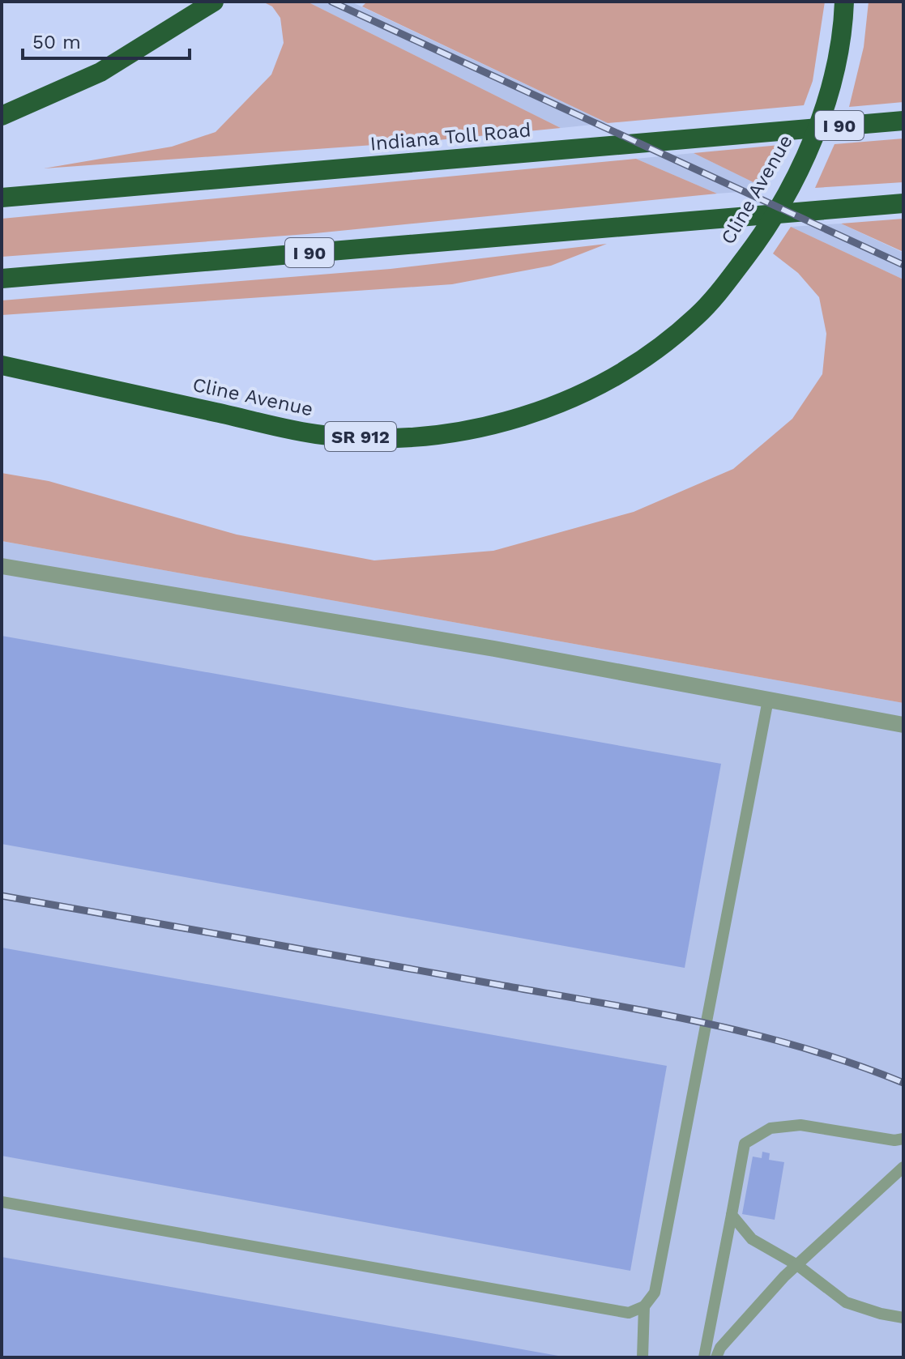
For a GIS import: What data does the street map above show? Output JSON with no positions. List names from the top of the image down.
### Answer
{
  "streets": {
    "highway": [
      "I 90",
      "Indiana Toll Road",
      "Cline Avenue",
      "SR 912"
    ]
  },
  "scale_bar": "50 m"
}
